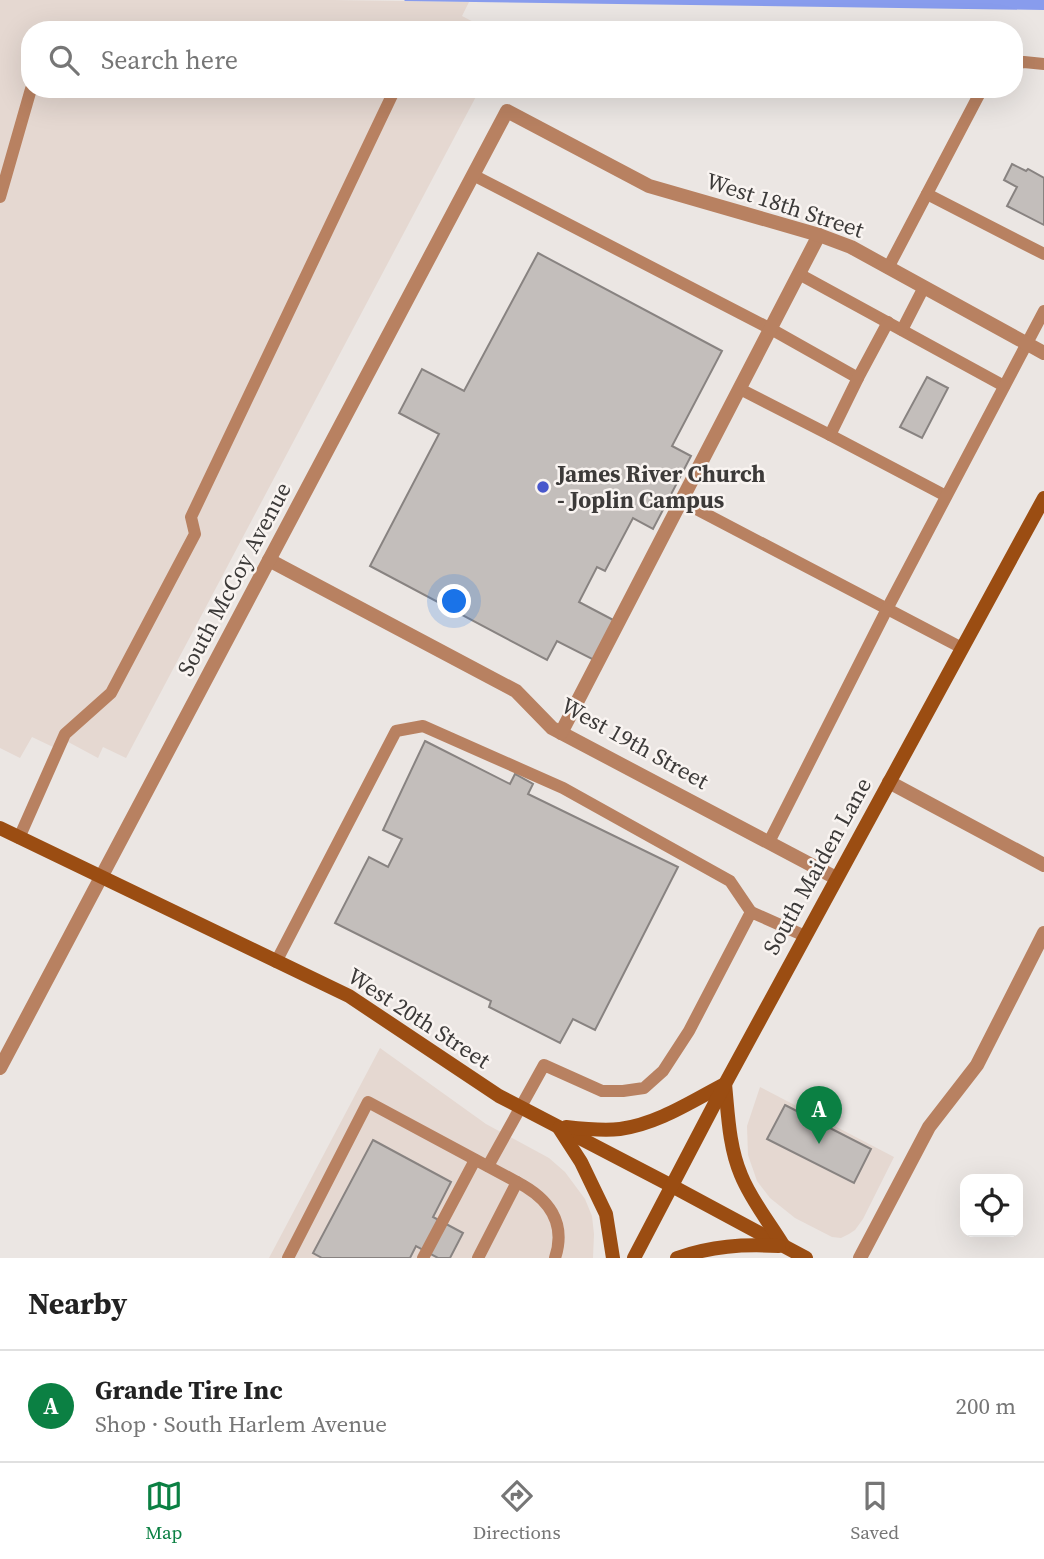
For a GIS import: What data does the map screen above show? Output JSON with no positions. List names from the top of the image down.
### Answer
{
  "streets": {
    "main road": ["South Maiden Lane", "West 20th Street"],
    "street": ["West 18th Street", "South McCoy Avenue", "West 19th Street"]
  },
  "crossings": [
    ["West 18th Street", "South McCoy Avenue"],
    ["South McCoy Avenue", "West 19th Street"],
    ["South McCoy Avenue", "West 20th Street"],
    ["West 19th Street", "South Maiden Lane"],
    ["South Maiden Lane", "West 20th Street"]
  ],
  "places": ["James River Church - Joplin Campus"],
  "page": {
    "search": "Search here",
    "pins": "A",
    "heading": "Nearby",
    "list": [
      {
        "mark": "A",
        "name": "Grande Tire Inc",
        "note": "Shop · South Harlem Avenue",
        "value": "200 m"
      }
    ],
    "nav": ["Map", "Directions", "Saved"]
  }
}
